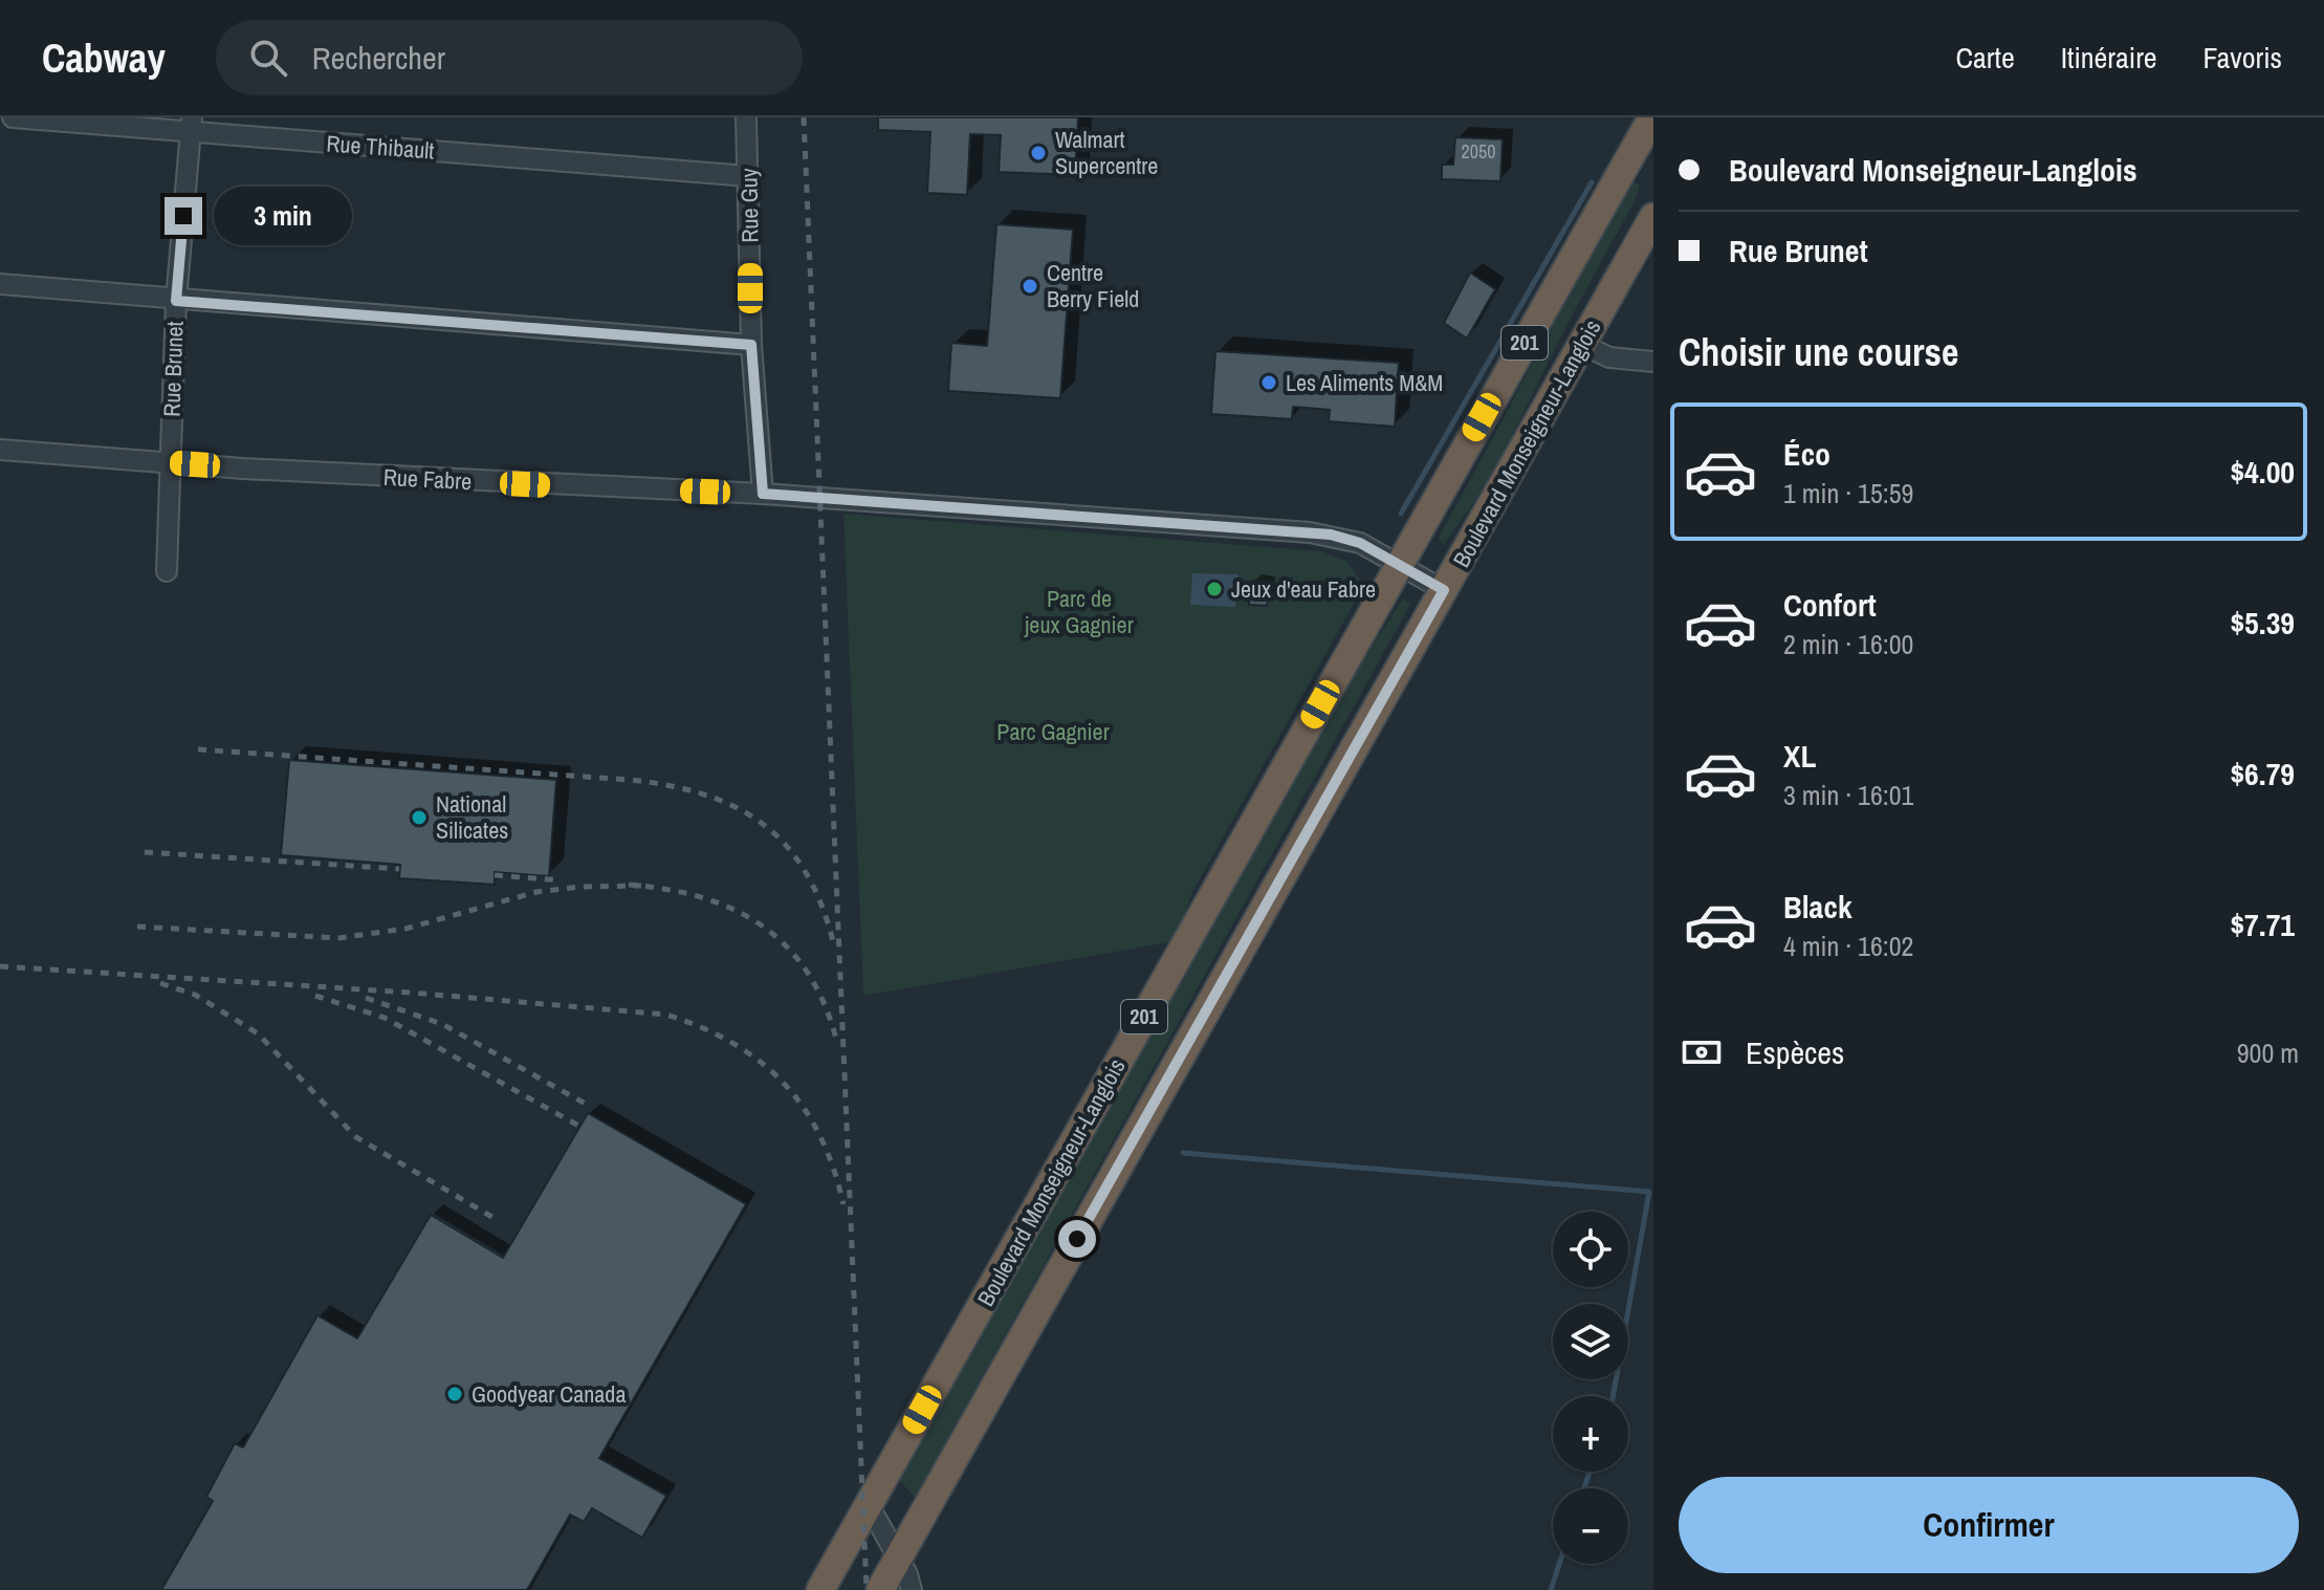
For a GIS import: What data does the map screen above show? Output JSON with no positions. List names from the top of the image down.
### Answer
{
  "streets": {
    "highway": ["201", "Boulevard Monseigneur-Langlois"],
    "street": [
      "Rue Thibault",
      "Rue Guy",
      "Rue Brunet",
      "Rue Fabre"
    ]
  },
  "crossings": [
    ["Rue Thibault", "Rue Guy"],
    ["Rue Thibault", "Rue Brunet"],
    ["Rue Guy", "Rue Fabre"],
    ["Rue Brunet", "Rue Fabre"],
    ["Boulevard Monseigneur-Langlois", "Rue Fabre"]
  ],
  "parks": ["Parc de jeux Gagnier", "Parc Gagnier"],
  "places": [
    "Walmart Supercentre",
    "Centre Berry Field",
    "Les Aliments M&M",
    "Jeux d'eau Fabre",
    "National Silicates",
    "Goodyear Canada"
  ],
  "house_numbers": ["2050"],
  "page": {
    "header": "Cabway",
    "search": "Rechercher",
    "nav": ["Carte", "Itinéraire", "Favoris"],
    "banner": ["Boulevard Monseigneur-Langlois", "Rue Brunet"],
    "bubble": "3 min",
    "heading": "Choisir une course",
    "list": [
      {
        "name": "Éco",
        "note": "1 min · 15:59",
        "value": "$4.00"
      },
      {
        "name": "Confort",
        "note": "2 min · 16:00",
        "value": "$5.39"
      },
      {
        "name": "XL",
        "note": "3 min · 16:01",
        "value": "$6.79"
      },
      {
        "name": "Black",
        "note": "4 min · 16:02",
        "value": "$7.71"
      }
    ],
    "pay": ["Espèces", "900 m"],
    "map_buttons": ["+", "−"],
    "buttons": "Confirmer"
  }
}
